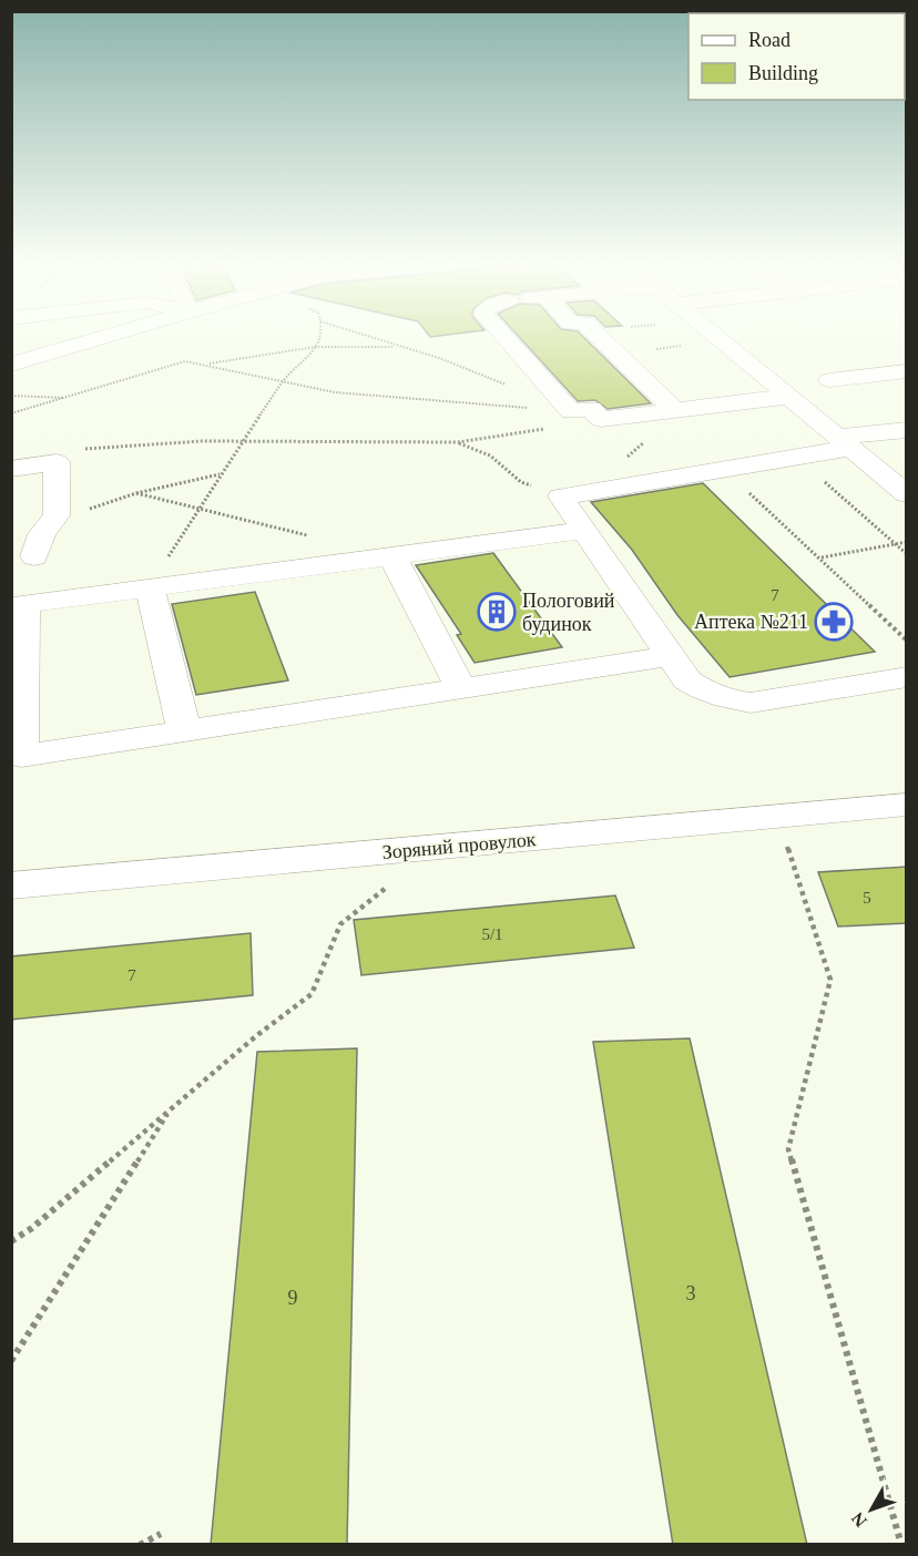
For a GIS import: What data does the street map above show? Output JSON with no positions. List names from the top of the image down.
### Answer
{
  "streets": {
    "street": ["Зоряний провулок"]
  },
  "places": {
    "building": ["Пологовий будинок"],
    "pharmacy": ["Аптека №211"]
  },
  "house_numbers": [
    "7",
    "5",
    "5/1",
    "7",
    "3",
    "9"
  ],
  "legend": ["Road", "Building"],
  "north": "bottom left"
}
